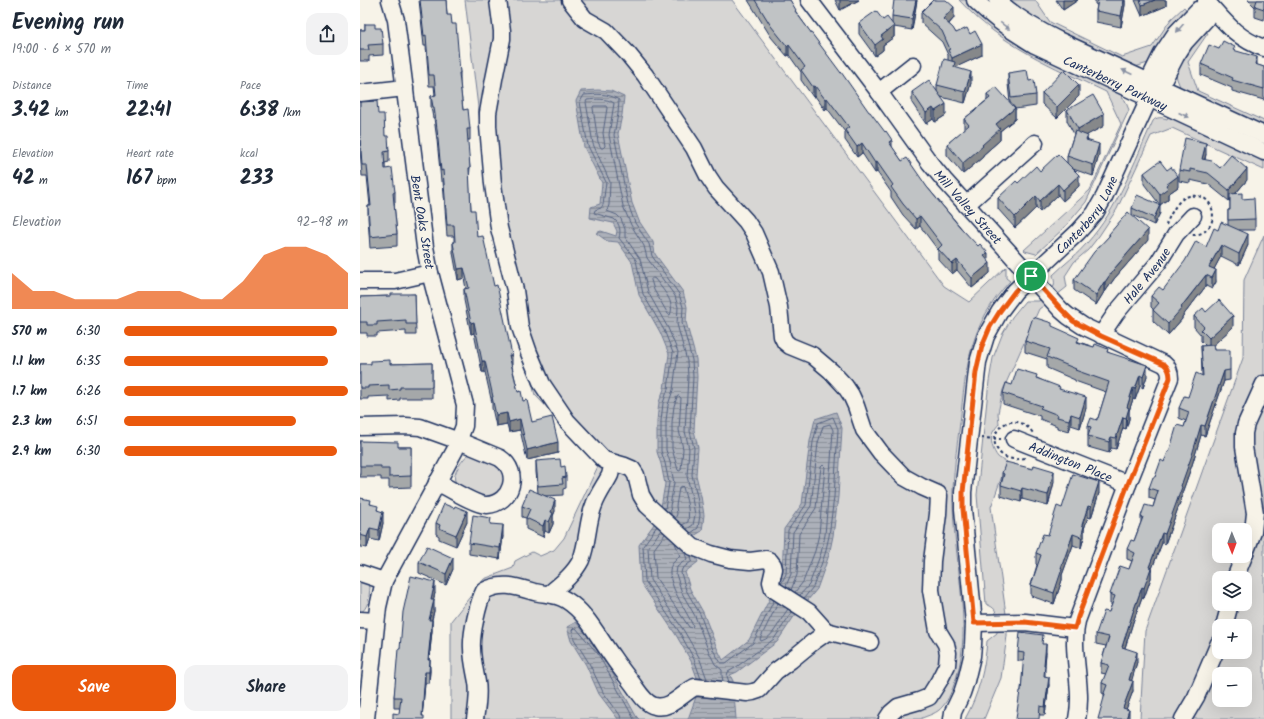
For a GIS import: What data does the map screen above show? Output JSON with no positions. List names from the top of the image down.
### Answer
{
  "streets": {
    "street": [
      "Canterberry Parkway",
      "Mill Valley Street",
      "Canterberry Lane",
      "Bent Oaks Street",
      "Hale Avenue",
      "Addington Place"
    ]
  },
  "crossings": [
    ["Canterberry Parkway", "Canterberry Lane"],
    ["Mill Valley Street", "Canterberry Lane"],
    ["Mill Valley Street", "Hale Avenue"],
    ["Mill Valley Street", "Addington Place"]
  ],
  "north": "bottom",
  "page": {
    "heading": ["Evening run", "19:00 · 6 × 570 m"],
    "stats": [
      ["Distance", "3.42 km"],
      ["Time", "22:41"],
      ["Pace", "6:38 /km"],
      ["Elevation", "42 m"],
      ["Heart rate", "167 bpm"],
      ["kcal", "233"]
    ],
    "chart": ["Elevation", "92–98 m"],
    "list": [
      {
        "name": "570 m",
        "note": "6:30"
      },
      {
        "name": "1.1 km",
        "note": "6:35"
      },
      {
        "name": "1.7 km",
        "note": "6:26"
      },
      {
        "name": "2.3 km",
        "note": "6:51"
      },
      {
        "name": "2.9 km",
        "note": "6:30"
      }
    ],
    "map_buttons": ["+", "−"],
    "buttons": ["Save", "Share"]
  }
}
